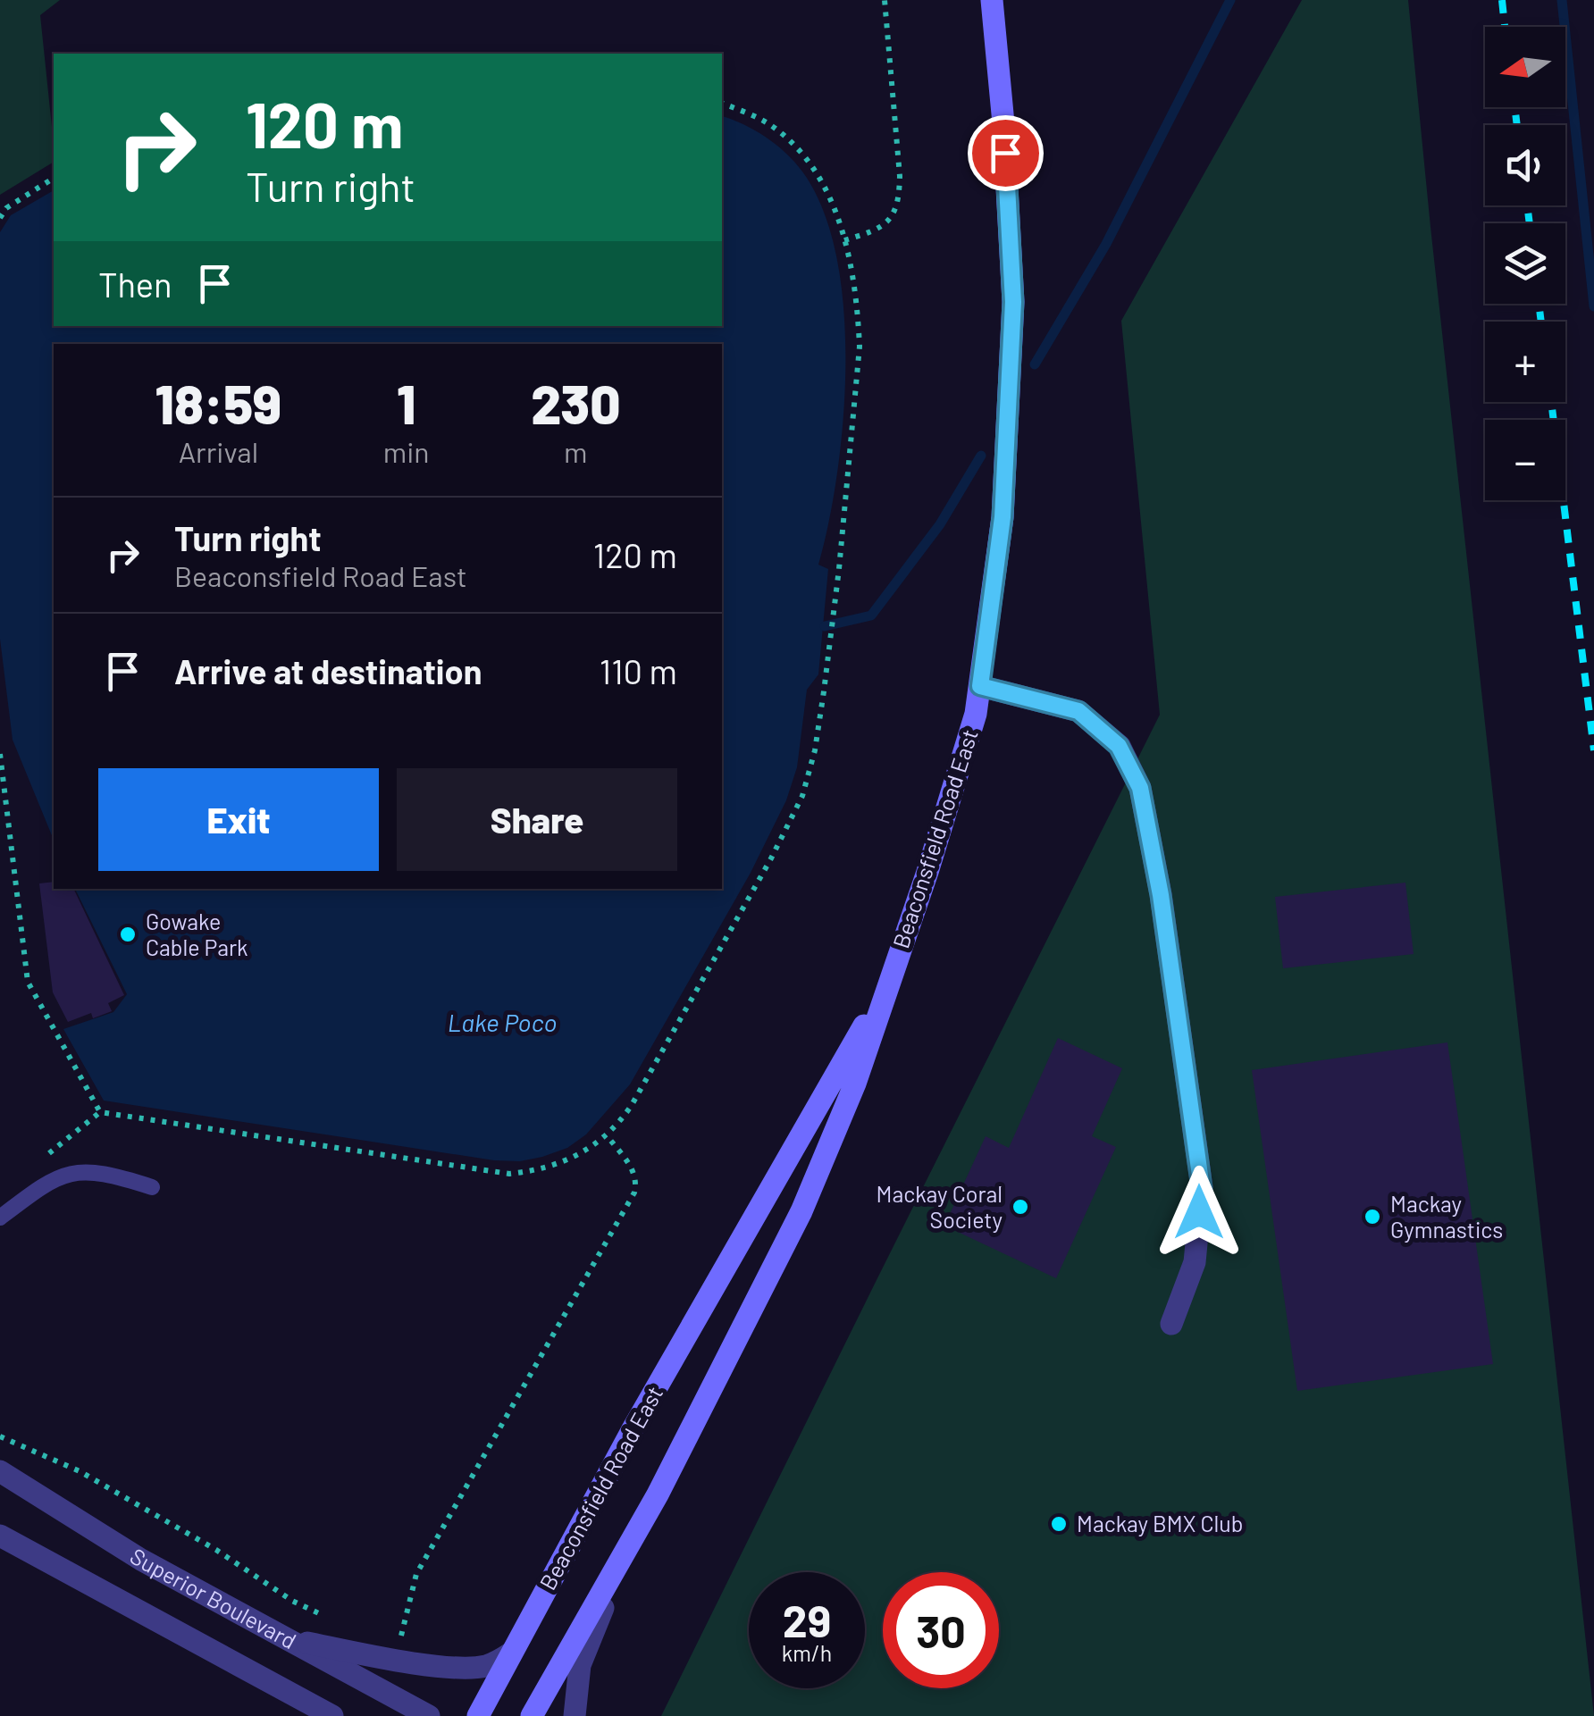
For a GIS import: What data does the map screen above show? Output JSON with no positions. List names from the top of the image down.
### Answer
{
  "streets": {
    "main road": ["Beaconsfield Road East"],
    "street": ["Superior Boulevard"]
  },
  "water": ["Lake Poco"],
  "places": [
    "Gowake Cable Park",
    "Mackay Coral Society",
    "Mackay Gymnastics",
    "Mackay BMX Club"
  ],
  "north": "left",
  "page": {
    "map_buttons": ["+", "−"],
    "turn": ["120 m", "Turn right"],
    "then": "Then",
    "eta": [
      "18:59",
      "Arrival",
      "1",
      "min",
      "230",
      "m"
    ],
    "list": [
      {
        "name": "Turn right",
        "note": "Beaconsfield Road East",
        "value": "120 m"
      },
      {
        "name": "Arrive at destination",
        "value": "110 m"
      }
    ],
    "buttons": ["Exit", "Share"],
    "speed": "29 km/h",
    "limit": "30"
  }
}
